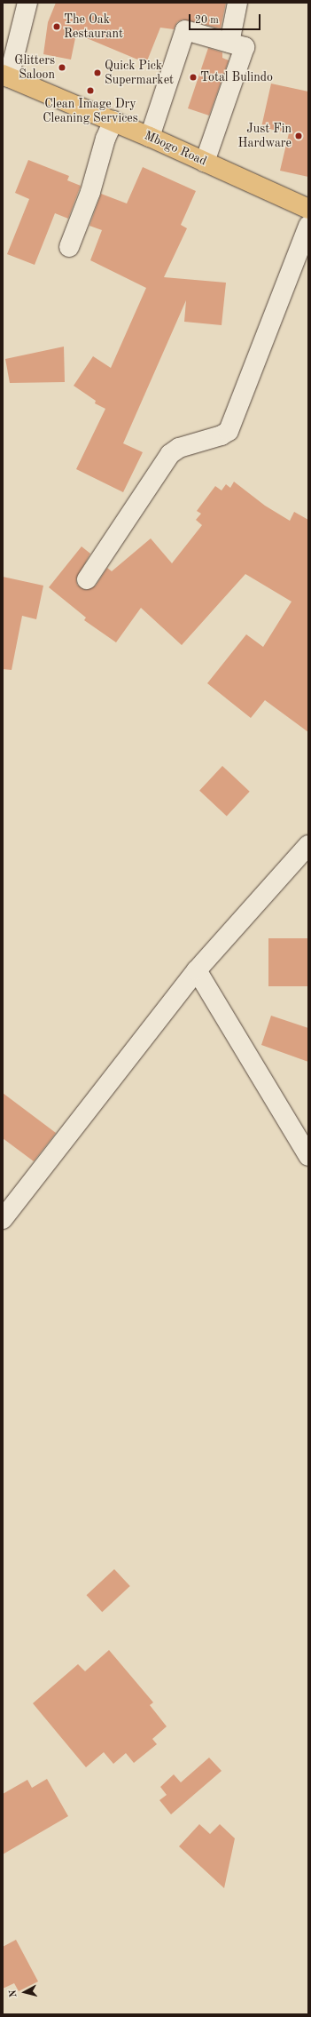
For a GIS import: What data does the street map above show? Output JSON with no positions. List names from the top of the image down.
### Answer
{
  "streets": {
    "main road": ["Mbogo Road"]
  },
  "places": [
    "The Oak Restaurant",
    "Glitters Saloon",
    "Quick Pick Supermarket",
    "Total Bulindo",
    "Clean Image Dry Cleaning Services",
    "Just Fin Hardware"
  ],
  "scale_bar": "20 m",
  "north": "left"
}
